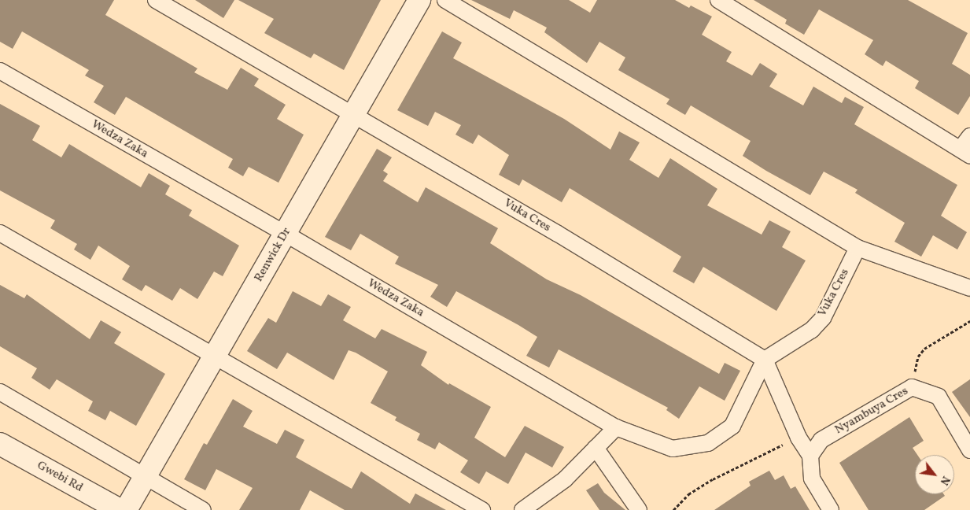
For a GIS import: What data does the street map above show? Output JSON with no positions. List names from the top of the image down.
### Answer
{
  "streets": {
    "street": [
      "Wedza Zaka",
      "Vuka Cres",
      "Renwick Dr",
      "Nyambuya Cres",
      "Gwebi Rd"
    ]
  },
  "crossings": [
    ["Wedza Zaka", "Vuka Cres"],
    ["Wedza Zaka", "Renwick Dr"],
    ["Vuka Cres", "Renwick Dr"]
  ],
  "north": "bottom right"
}
